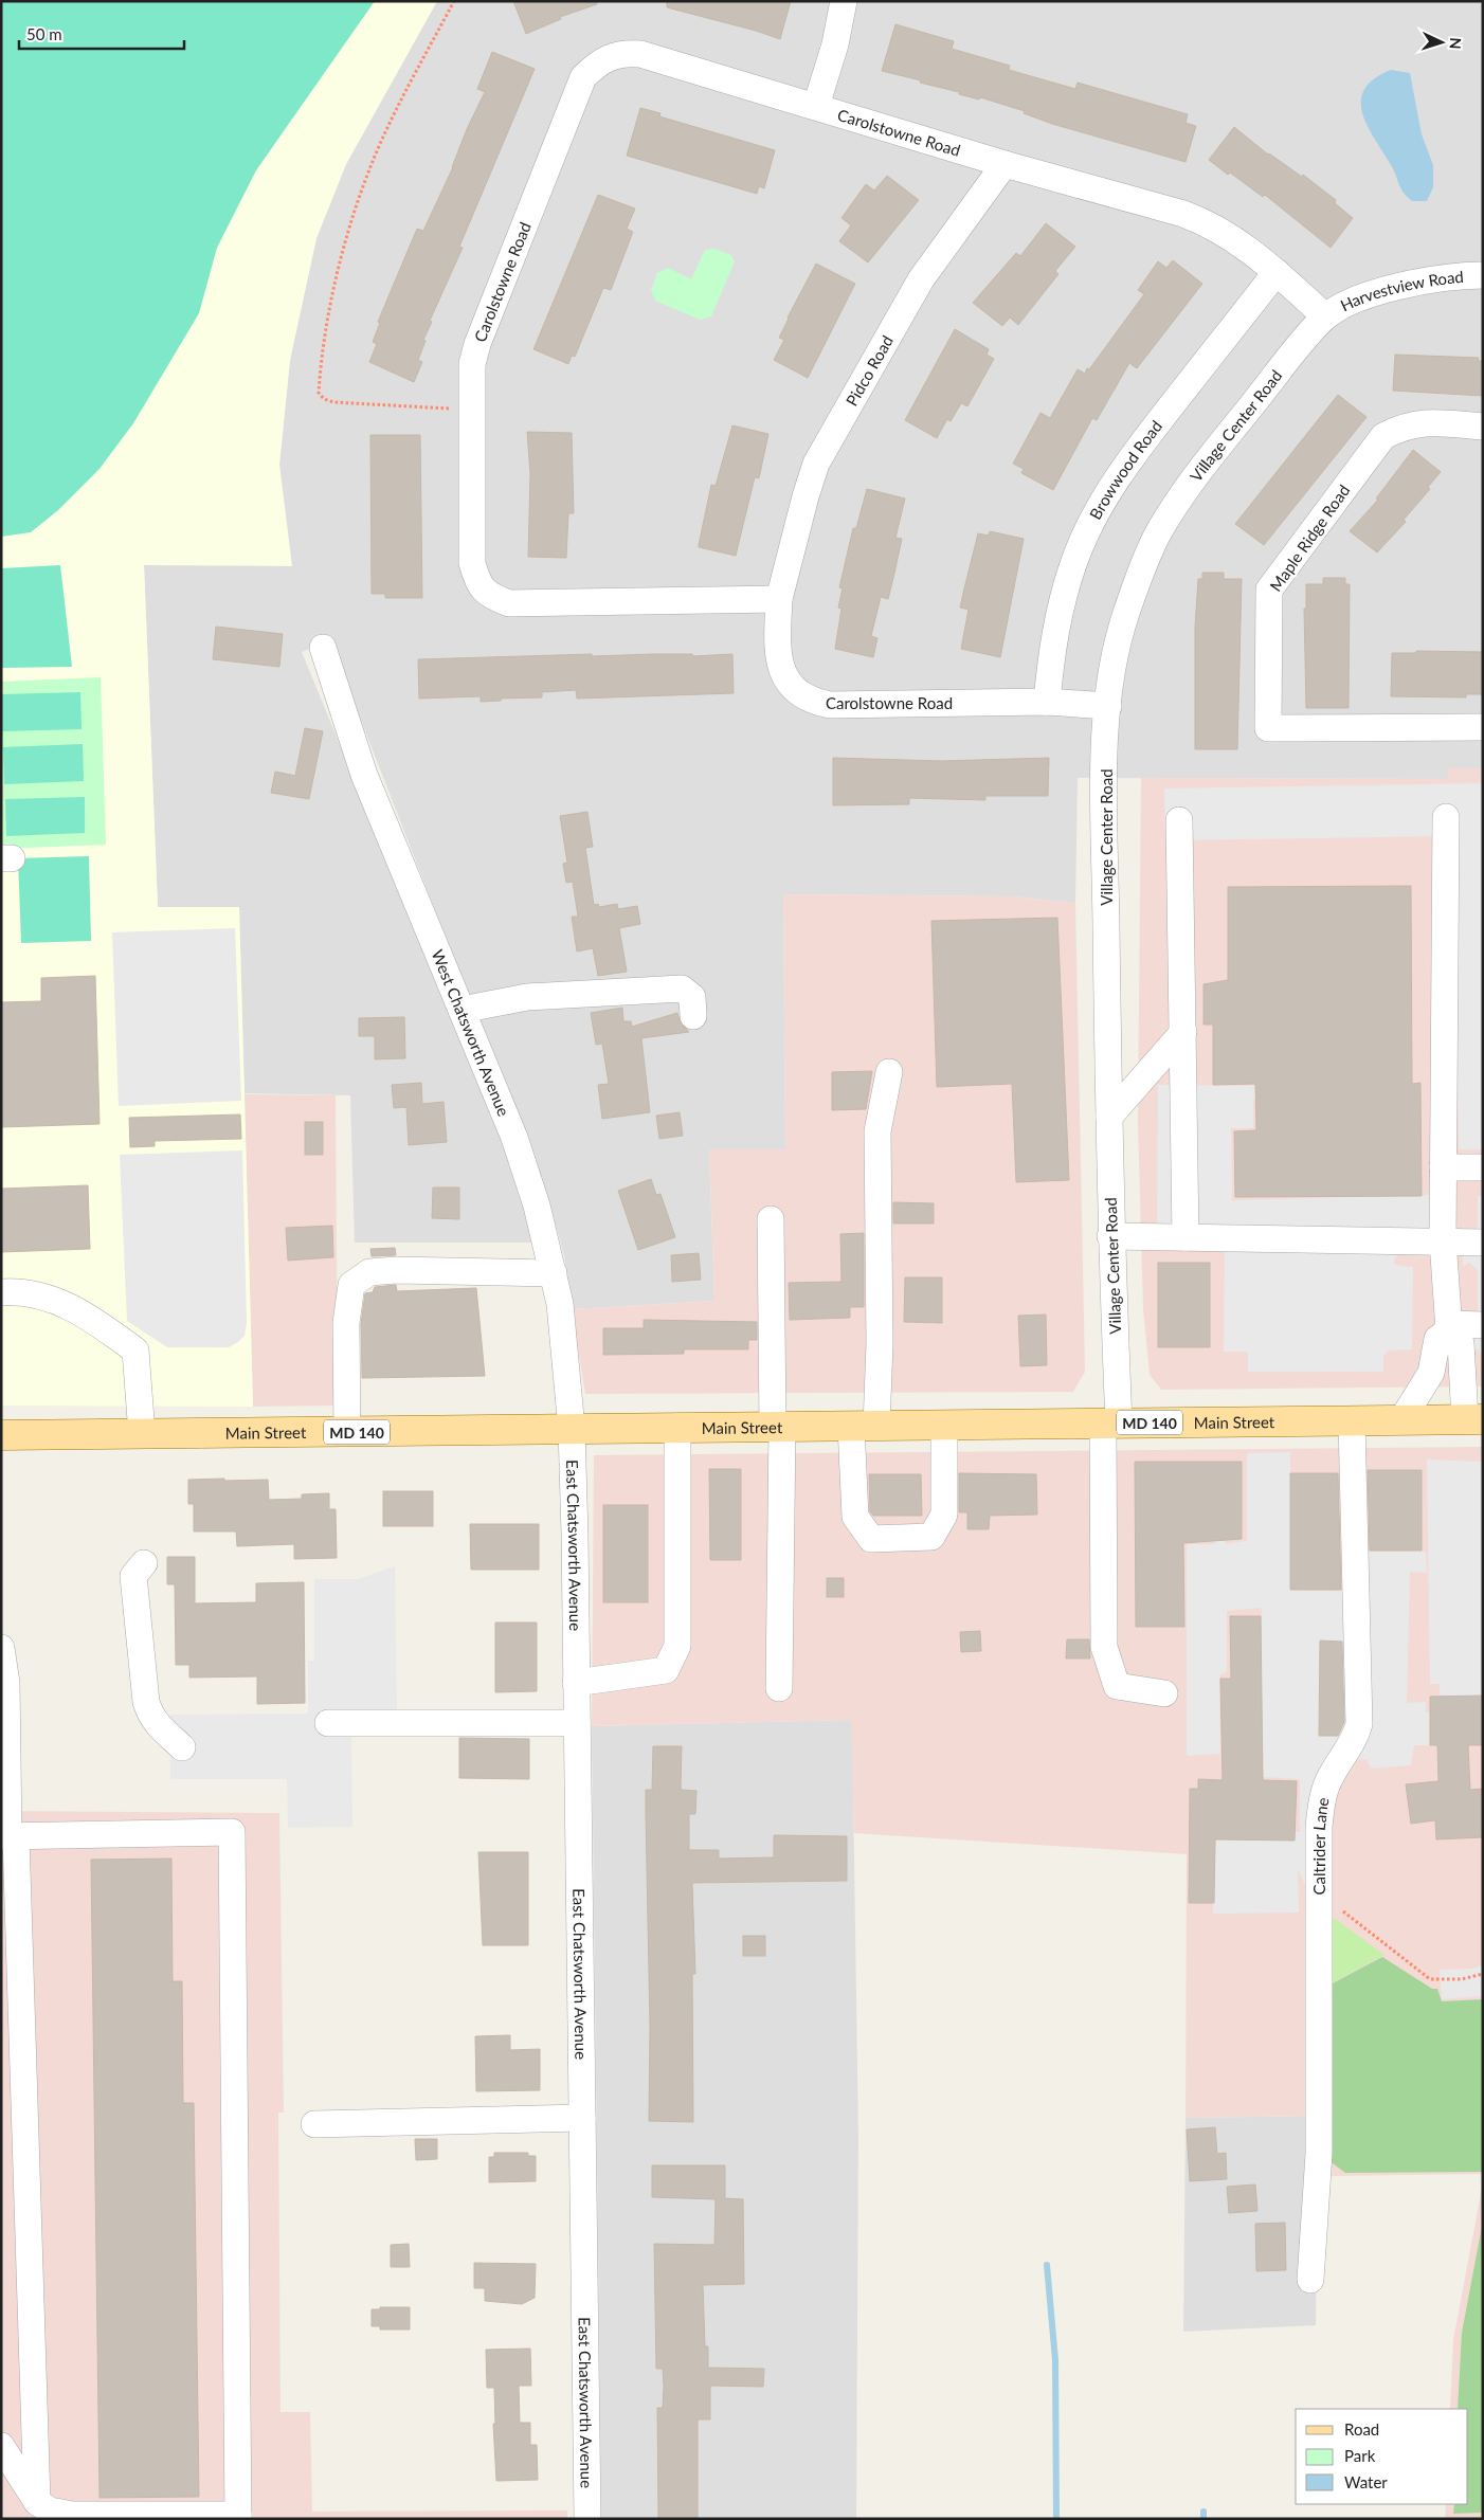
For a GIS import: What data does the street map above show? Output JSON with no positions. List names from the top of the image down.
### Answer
{
  "streets": {
    "main road": ["MD 140", "Main Street"],
    "street": [
      "Carolstowne Road",
      "Harvestview Road",
      "Pidco Road",
      "Village Center Road",
      "Browwood Road",
      "Maple Ridge Road",
      "West Chatsworth Avenue",
      "East Chatsworth Avenue",
      "Caltrider Lane"
    ]
  },
  "crossings": [
    ["Carolstowne Road", "Harvestview Road"],
    ["Carolstowne Road", "Pidco Road"],
    ["Carolstowne Road", "Village Center Road"],
    ["Carolstowne Road", "Browwood Road"],
    ["Harvestview Road", "Village Center Road"],
    ["Village Center Road", "Main Street"],
    ["West Chatsworth Avenue", "Main Street"],
    ["West Chatsworth Avenue", "East Chatsworth Avenue"],
    ["Main Street", "East Chatsworth Avenue"],
    ["Main Street", "Caltrider Lane"]
  ],
  "legend": ["Road", "Park", "Water"],
  "scale_bar": "50 m",
  "north": "right"
}
